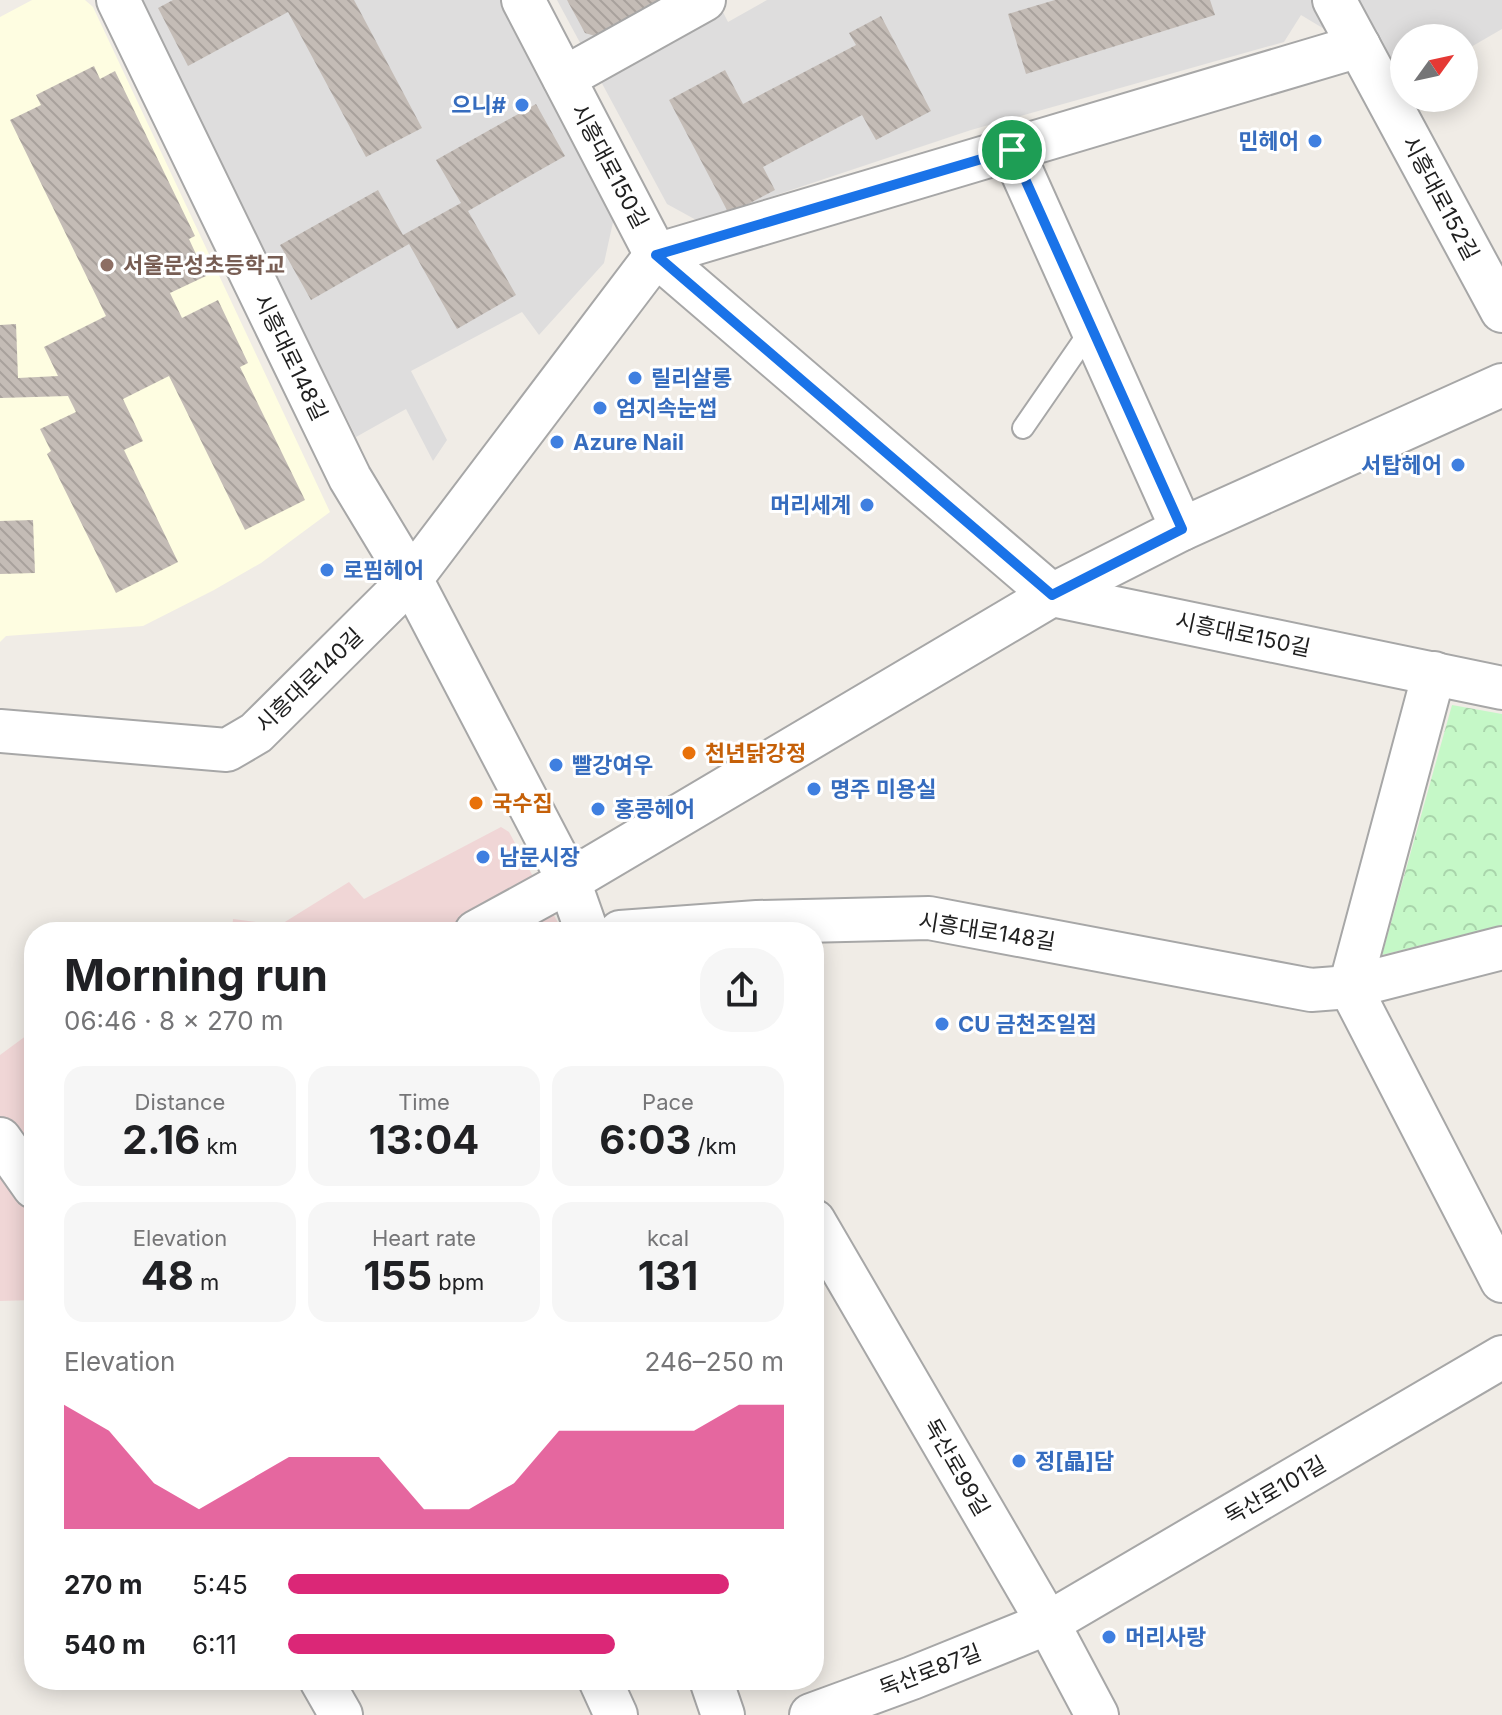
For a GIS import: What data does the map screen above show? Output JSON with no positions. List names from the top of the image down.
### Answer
{
  "streets": {
    "street": [
      "시흥대로150길",
      "시흥대로152길",
      "시흥대로148길",
      "시흥대로140길",
      "독산로99길",
      "독산로101길",
      "독산로87길"
    ]
  },
  "crossings": [
    ["시흥대로150길", "시흥대로152길"],
    ["시흥대로148길", "시흥대로140길"],
    ["독산로99길", "독산로101길"],
    ["독산로99길", "독산로87길"],
    ["독산로101길", "독산로87길"]
  ],
  "places": [
    "으니#",
    "민헤어",
    "서울문성초등학교",
    "릴리살롱",
    "엄지속눈썹",
    "Azure Nail",
    "서탑헤어",
    "머리세계",
    "로핌헤어",
    "천년닭강정",
    "빨강여우",
    "명주 미용실",
    "국수집",
    "홍콩헤어",
    "남문시장",
    "CU 금천조일점",
    "정[晶]담",
    "머리사랑"
  ],
  "north": "top right",
  "page": {
    "heading": ["Morning run", "06:46 · 8 × 270 m"],
    "stats": [
      ["Distance", "2.16 km"],
      ["Time", "13:04"],
      ["Pace", "6:03 /km"],
      ["Elevation", "48 m"],
      ["Heart rate", "155 bpm"],
      ["kcal", "131"]
    ],
    "chart": ["Elevation", "246–250 m"],
    "list": [
      {
        "name": "270 m",
        "note": "5:45"
      },
      {
        "name": "540 m",
        "note": "6:11"
      }
    ]
  }
}
